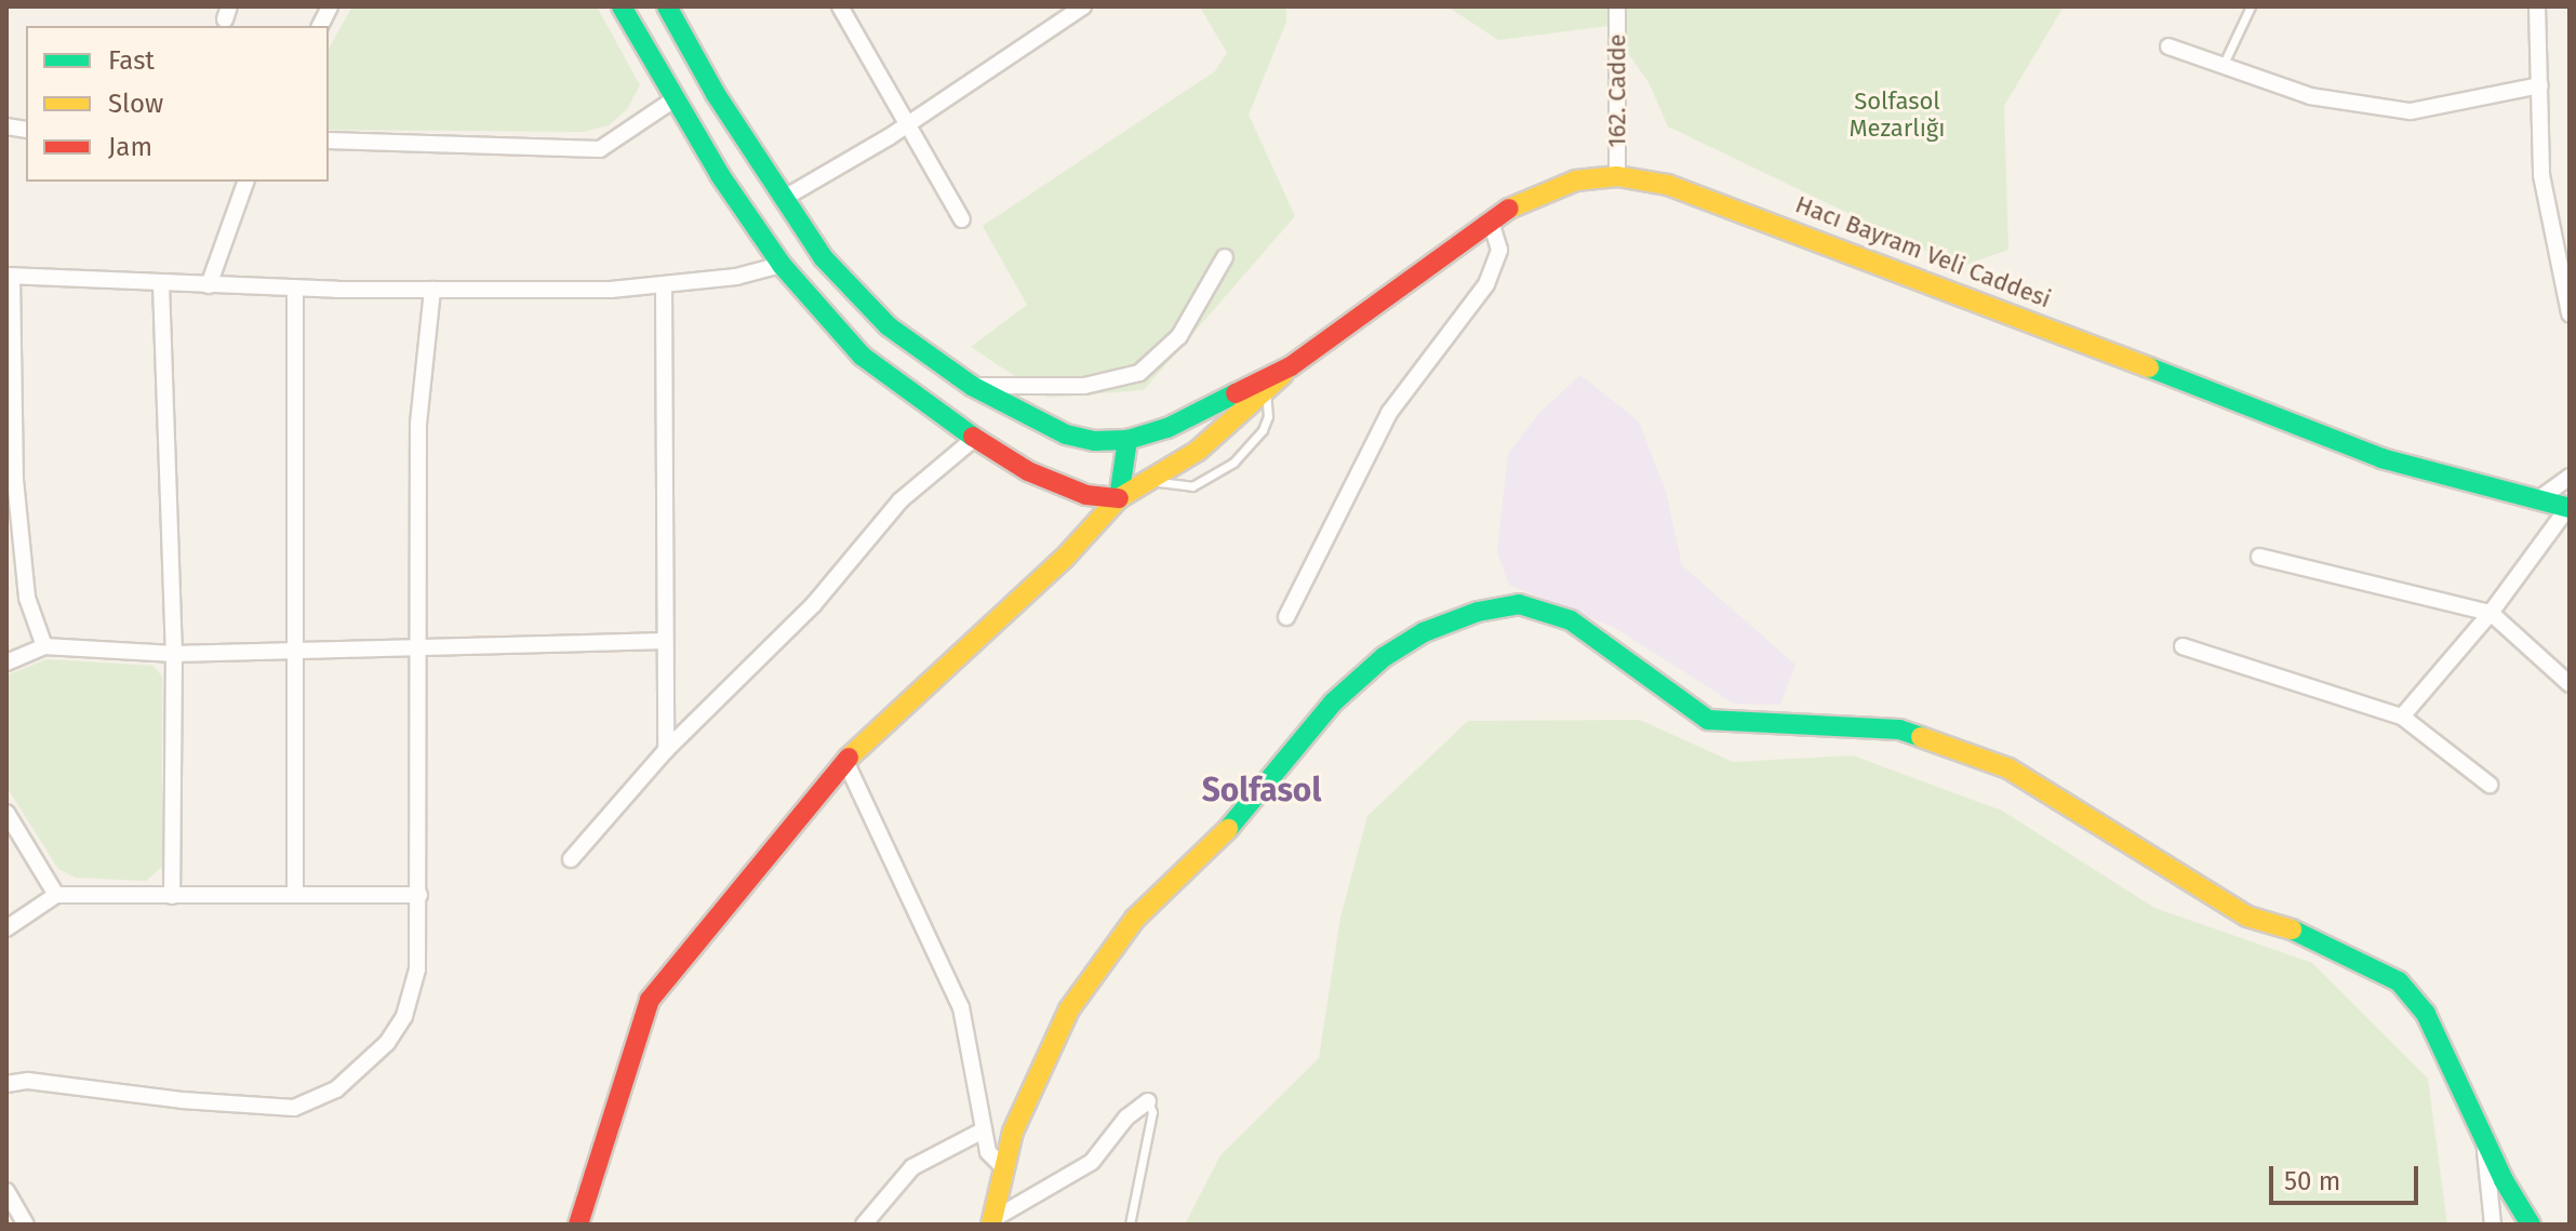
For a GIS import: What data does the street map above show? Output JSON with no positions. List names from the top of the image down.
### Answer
{
  "streets": {
    "main road": ["Hacı Bayram Veli Caddesi"],
    "street": ["162. Cadde"]
  },
  "crossings": [
    ["162. Cadde", "Hacı Bayram Veli Caddesi"]
  ],
  "districts": ["Solfasol"],
  "parks": ["Solfasol Mezarlığı"],
  "legend": ["Fast", "Slow", "Jam"],
  "scale_bar": "50 m"
}
